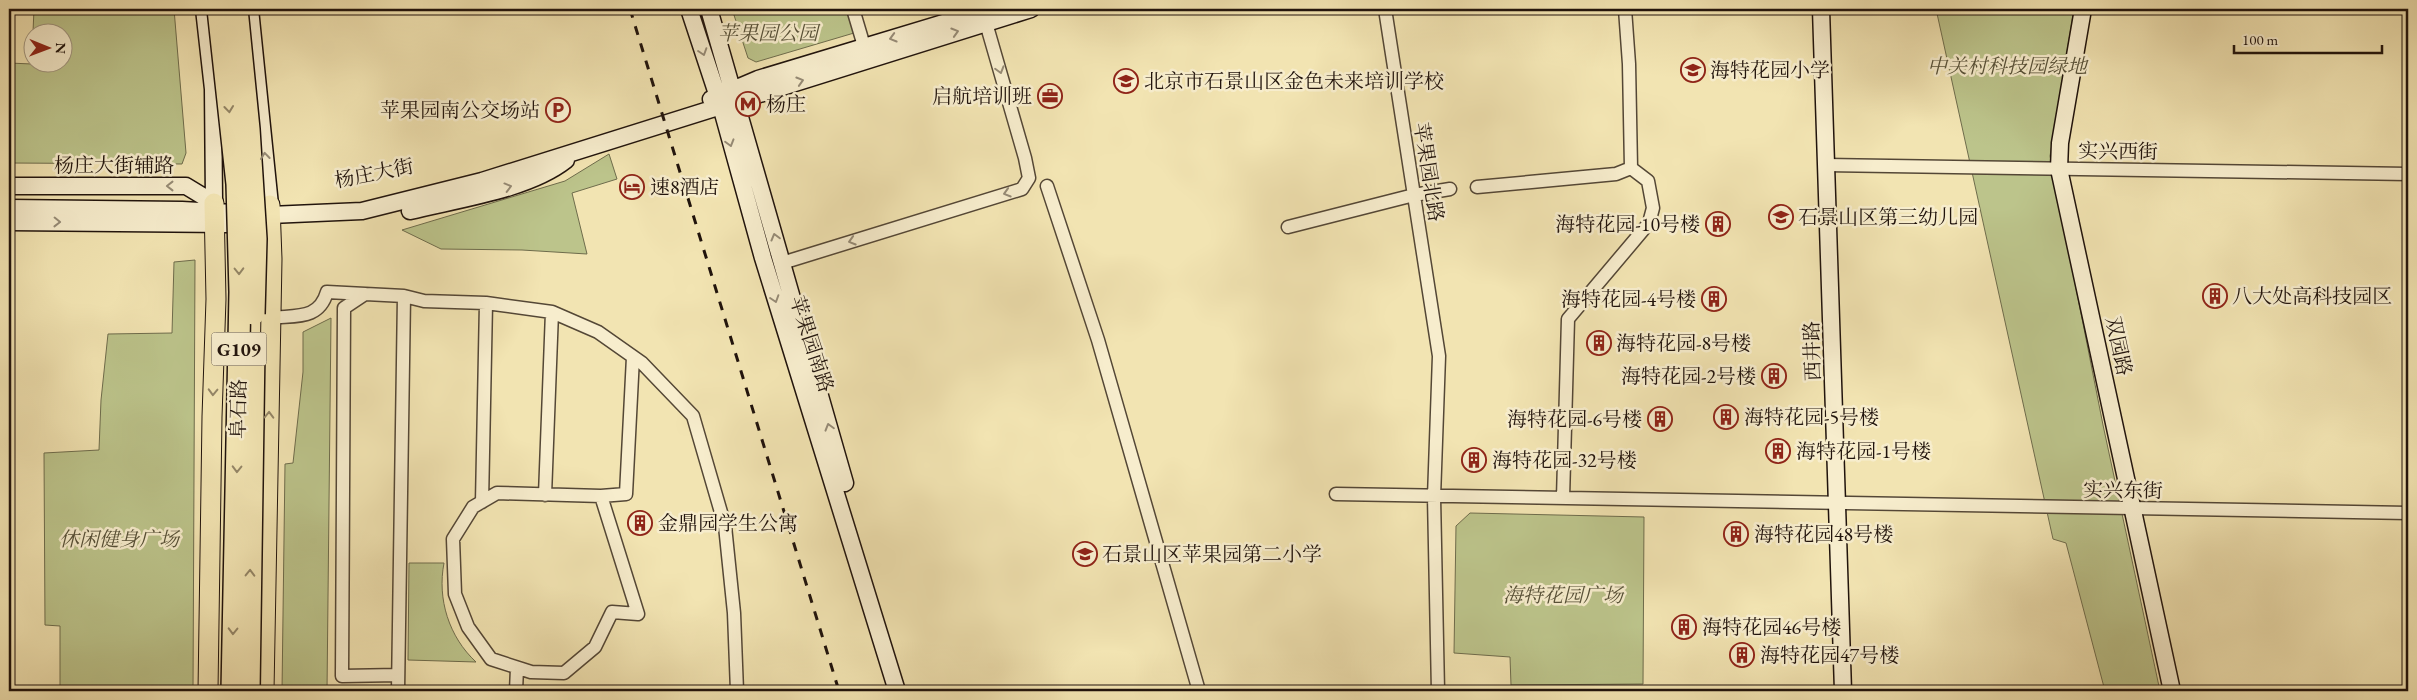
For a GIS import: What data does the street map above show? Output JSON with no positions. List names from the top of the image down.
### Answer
{
  "streets": {
    "highway": ["G109", "阜石路"],
    "main road": [
      "杨庄大街辅路",
      "杨庄大街",
      "苹果园南路",
      "双园路",
      "西井路"
    ],
    "street": ["实兴西街", "苹果园北路", "实兴东街"]
  },
  "crossings": [
    ["实兴西街", "双园路"],
    ["实兴西街", "西井路"],
    ["杨庄大街辅路", "杨庄大街"],
    ["杨庄大街辅路", "阜石路"],
    ["苹果园北路", "实兴东街"],
    ["杨庄大街", "苹果园南路"],
    ["杨庄大街", "阜石路"],
    ["双园路", "实兴东街"],
    ["西井路", "实兴东街"]
  ],
  "parks": [
    "苹果园公园",
    "中关村科技园绿地",
    "休闲健身广场",
    "海特花园广场"
  ],
  "places": {
    "school or university": [
      "海特花园小学",
      "北京市石景山区金色未来培训学校",
      "石景山区第三幼儿园",
      "石景山区苹果园第二小学"
    ],
    "office": ["启航培训班"],
    "metro station": ["杨庄"],
    "parking": ["苹果园南公交场站"],
    "hotel": ["速8酒店"],
    "building": [
      "海特花园-10号楼",
      "八大处高科技园区",
      "海特花园-4号楼",
      "海特花园-8号楼",
      "海特花园-2号楼",
      "海特花园-5号楼",
      "海特花园-6号楼",
      "海特花园-1号楼",
      "海特花园-32号楼",
      "金鼎园学生公寓",
      "海特花园48号楼",
      "海特花园46号楼",
      "海特花园47号楼"
    ]
  },
  "scale_bar": "100 m",
  "north": "right"
}
